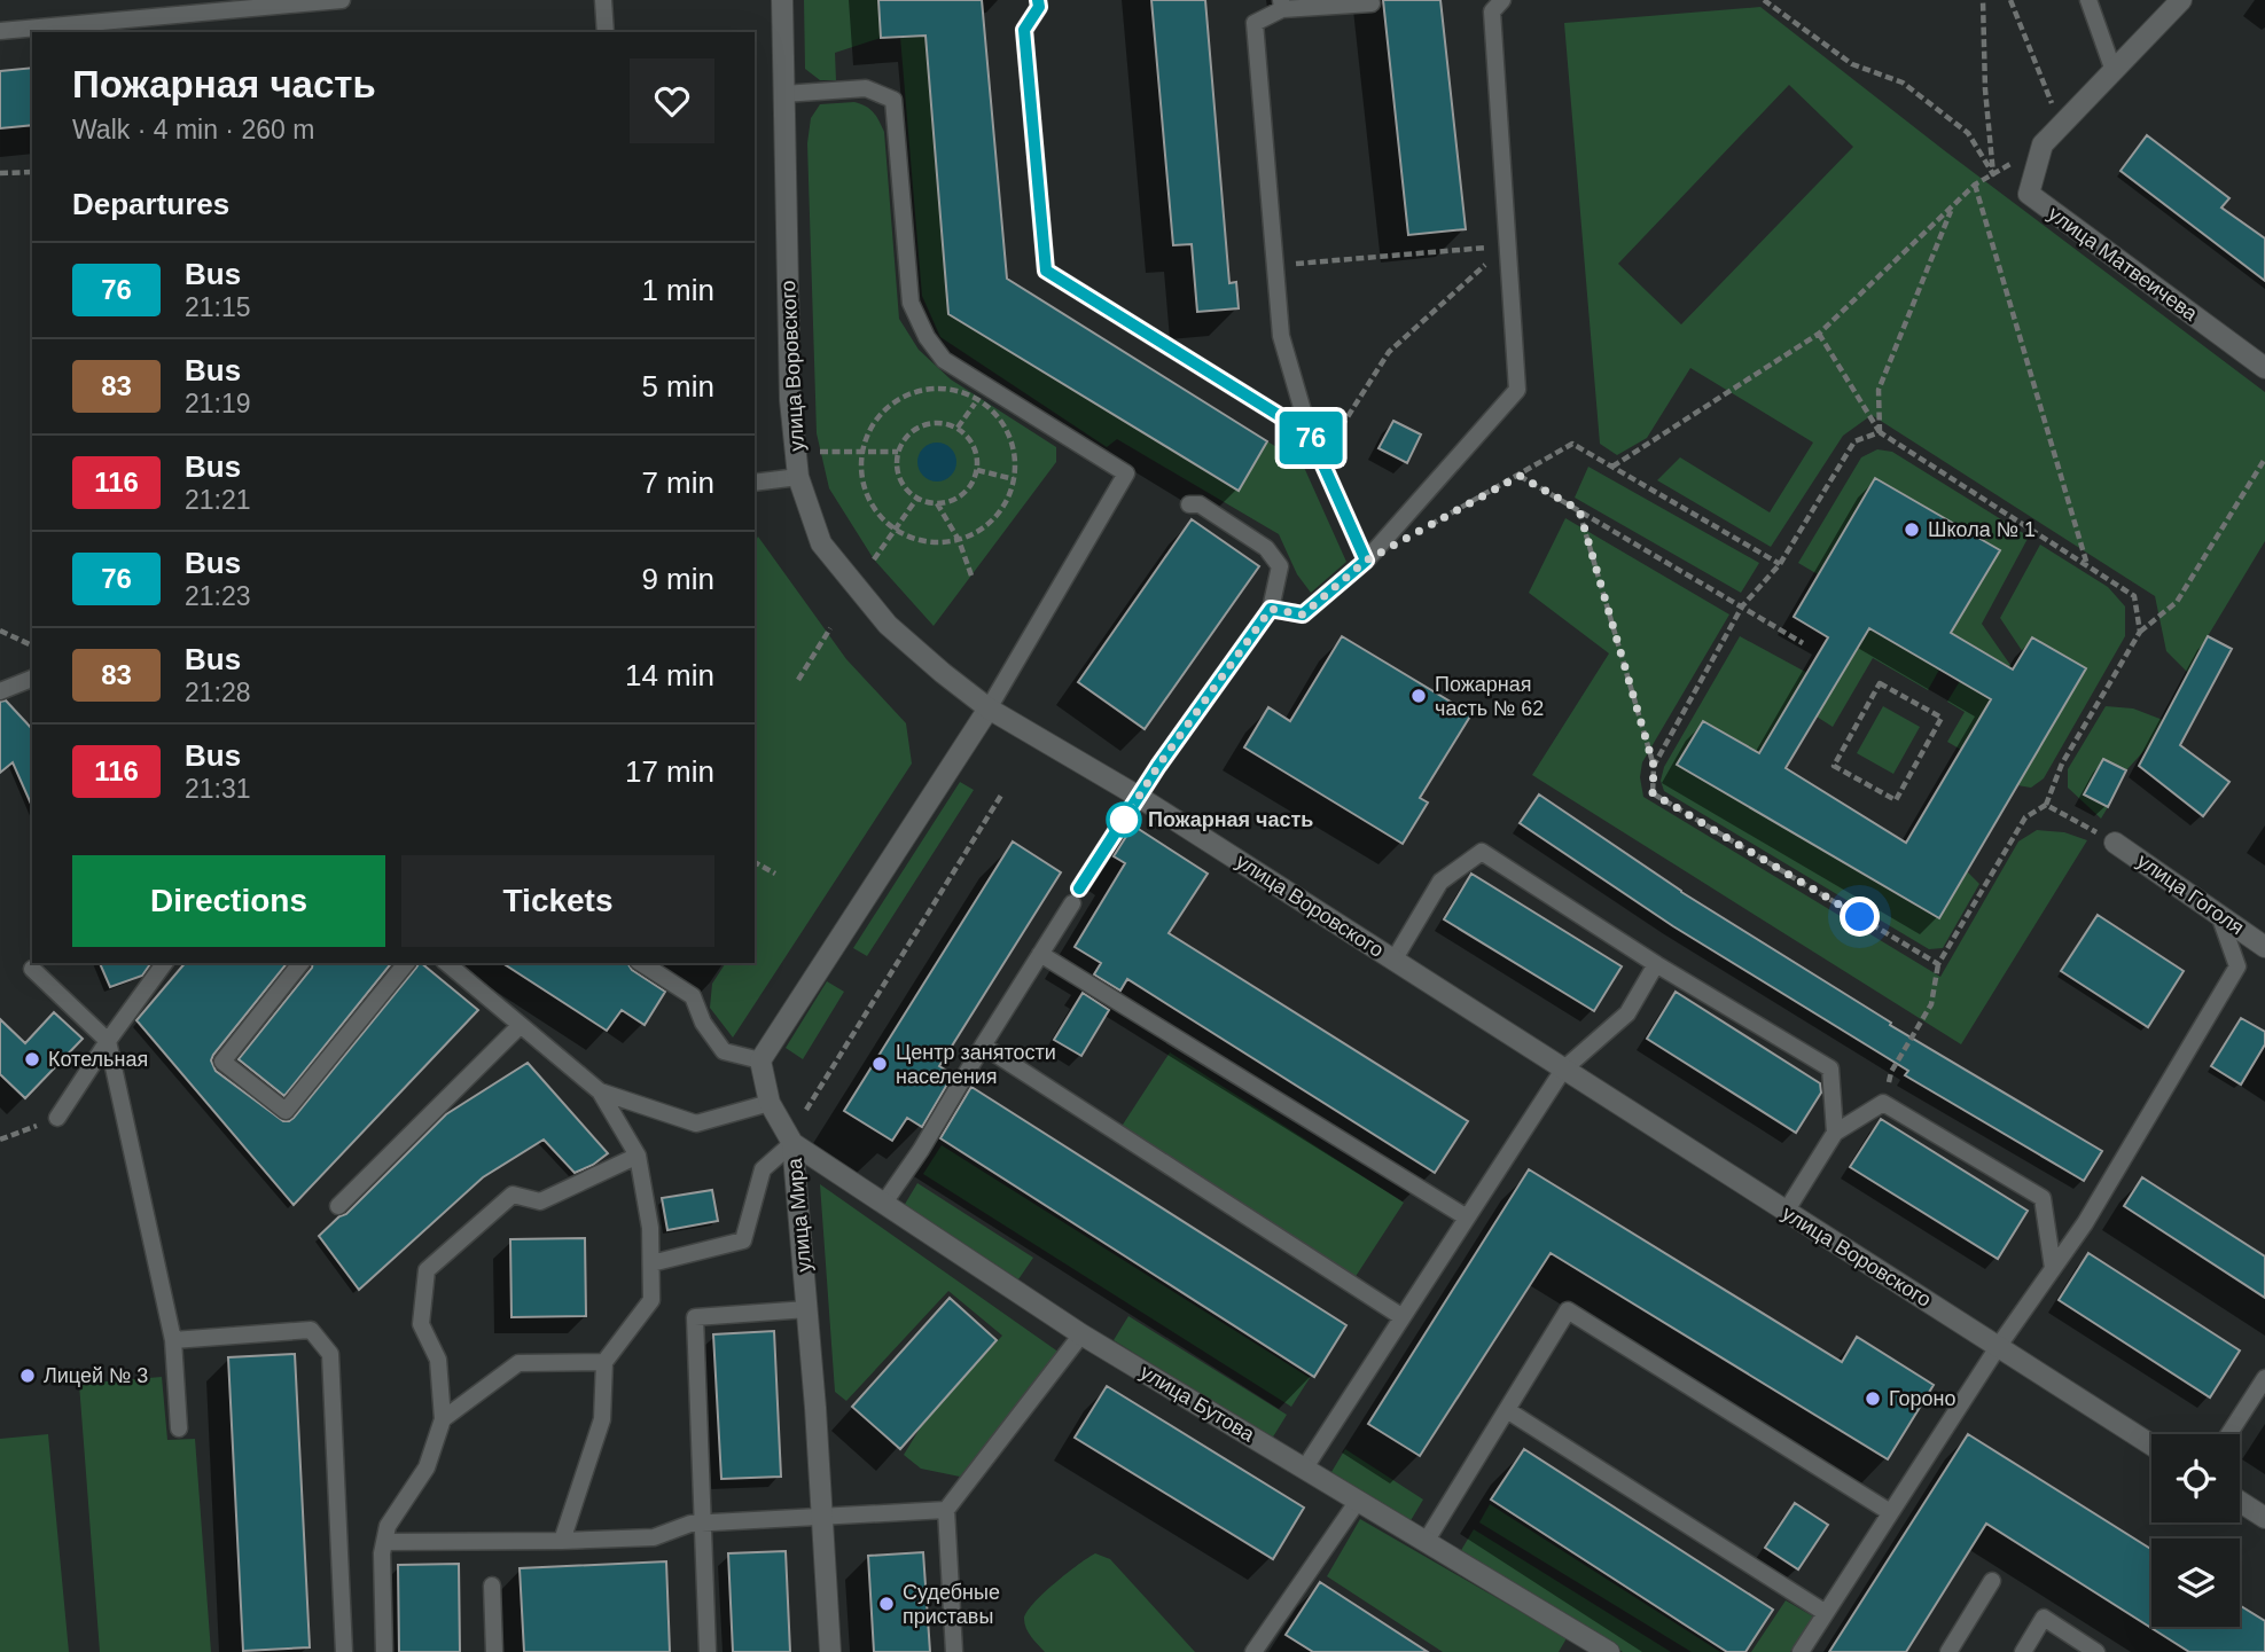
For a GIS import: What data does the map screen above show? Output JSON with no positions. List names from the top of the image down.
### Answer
{
  "streets": {
    "street": [
      "улица Матвеичева",
      "улица Воровского",
      "улица Гоголя",
      "улица Мира",
      "улица Бутова"
    ]
  },
  "crossings": [
    ["улица Мира", "улица Бутова"]
  ],
  "places": [
    "Школа № 1",
    "Пожарная часть № 62",
    "Пожарная часть",
    "Котельная",
    "Центр занятости населения",
    "Лицей № 3",
    "Гороно",
    "Судебные приставы"
  ],
  "lines": ["bus line 76"],
  "page": {
    "on_map": "76",
    "heading": [
      ["Пожарная часть", "Walk · 4 min · 260 m"],
      "Departures"
    ],
    "list": [
      {
        "mark": "76",
        "name": "Bus",
        "note": "21:15",
        "value": "1 min"
      },
      {
        "mark": "83",
        "name": "Bus",
        "note": "21:19",
        "value": "5 min"
      },
      {
        "mark": "116",
        "name": "Bus",
        "note": "21:21",
        "value": "7 min"
      },
      {
        "mark": "76",
        "name": "Bus",
        "note": "21:23",
        "value": "9 min"
      },
      {
        "mark": "83",
        "name": "Bus",
        "note": "21:28",
        "value": "14 min"
      },
      {
        "mark": "116",
        "name": "Bus",
        "note": "21:31",
        "value": "17 min"
      }
    ],
    "buttons": ["Directions", "Tickets"]
  }
}
